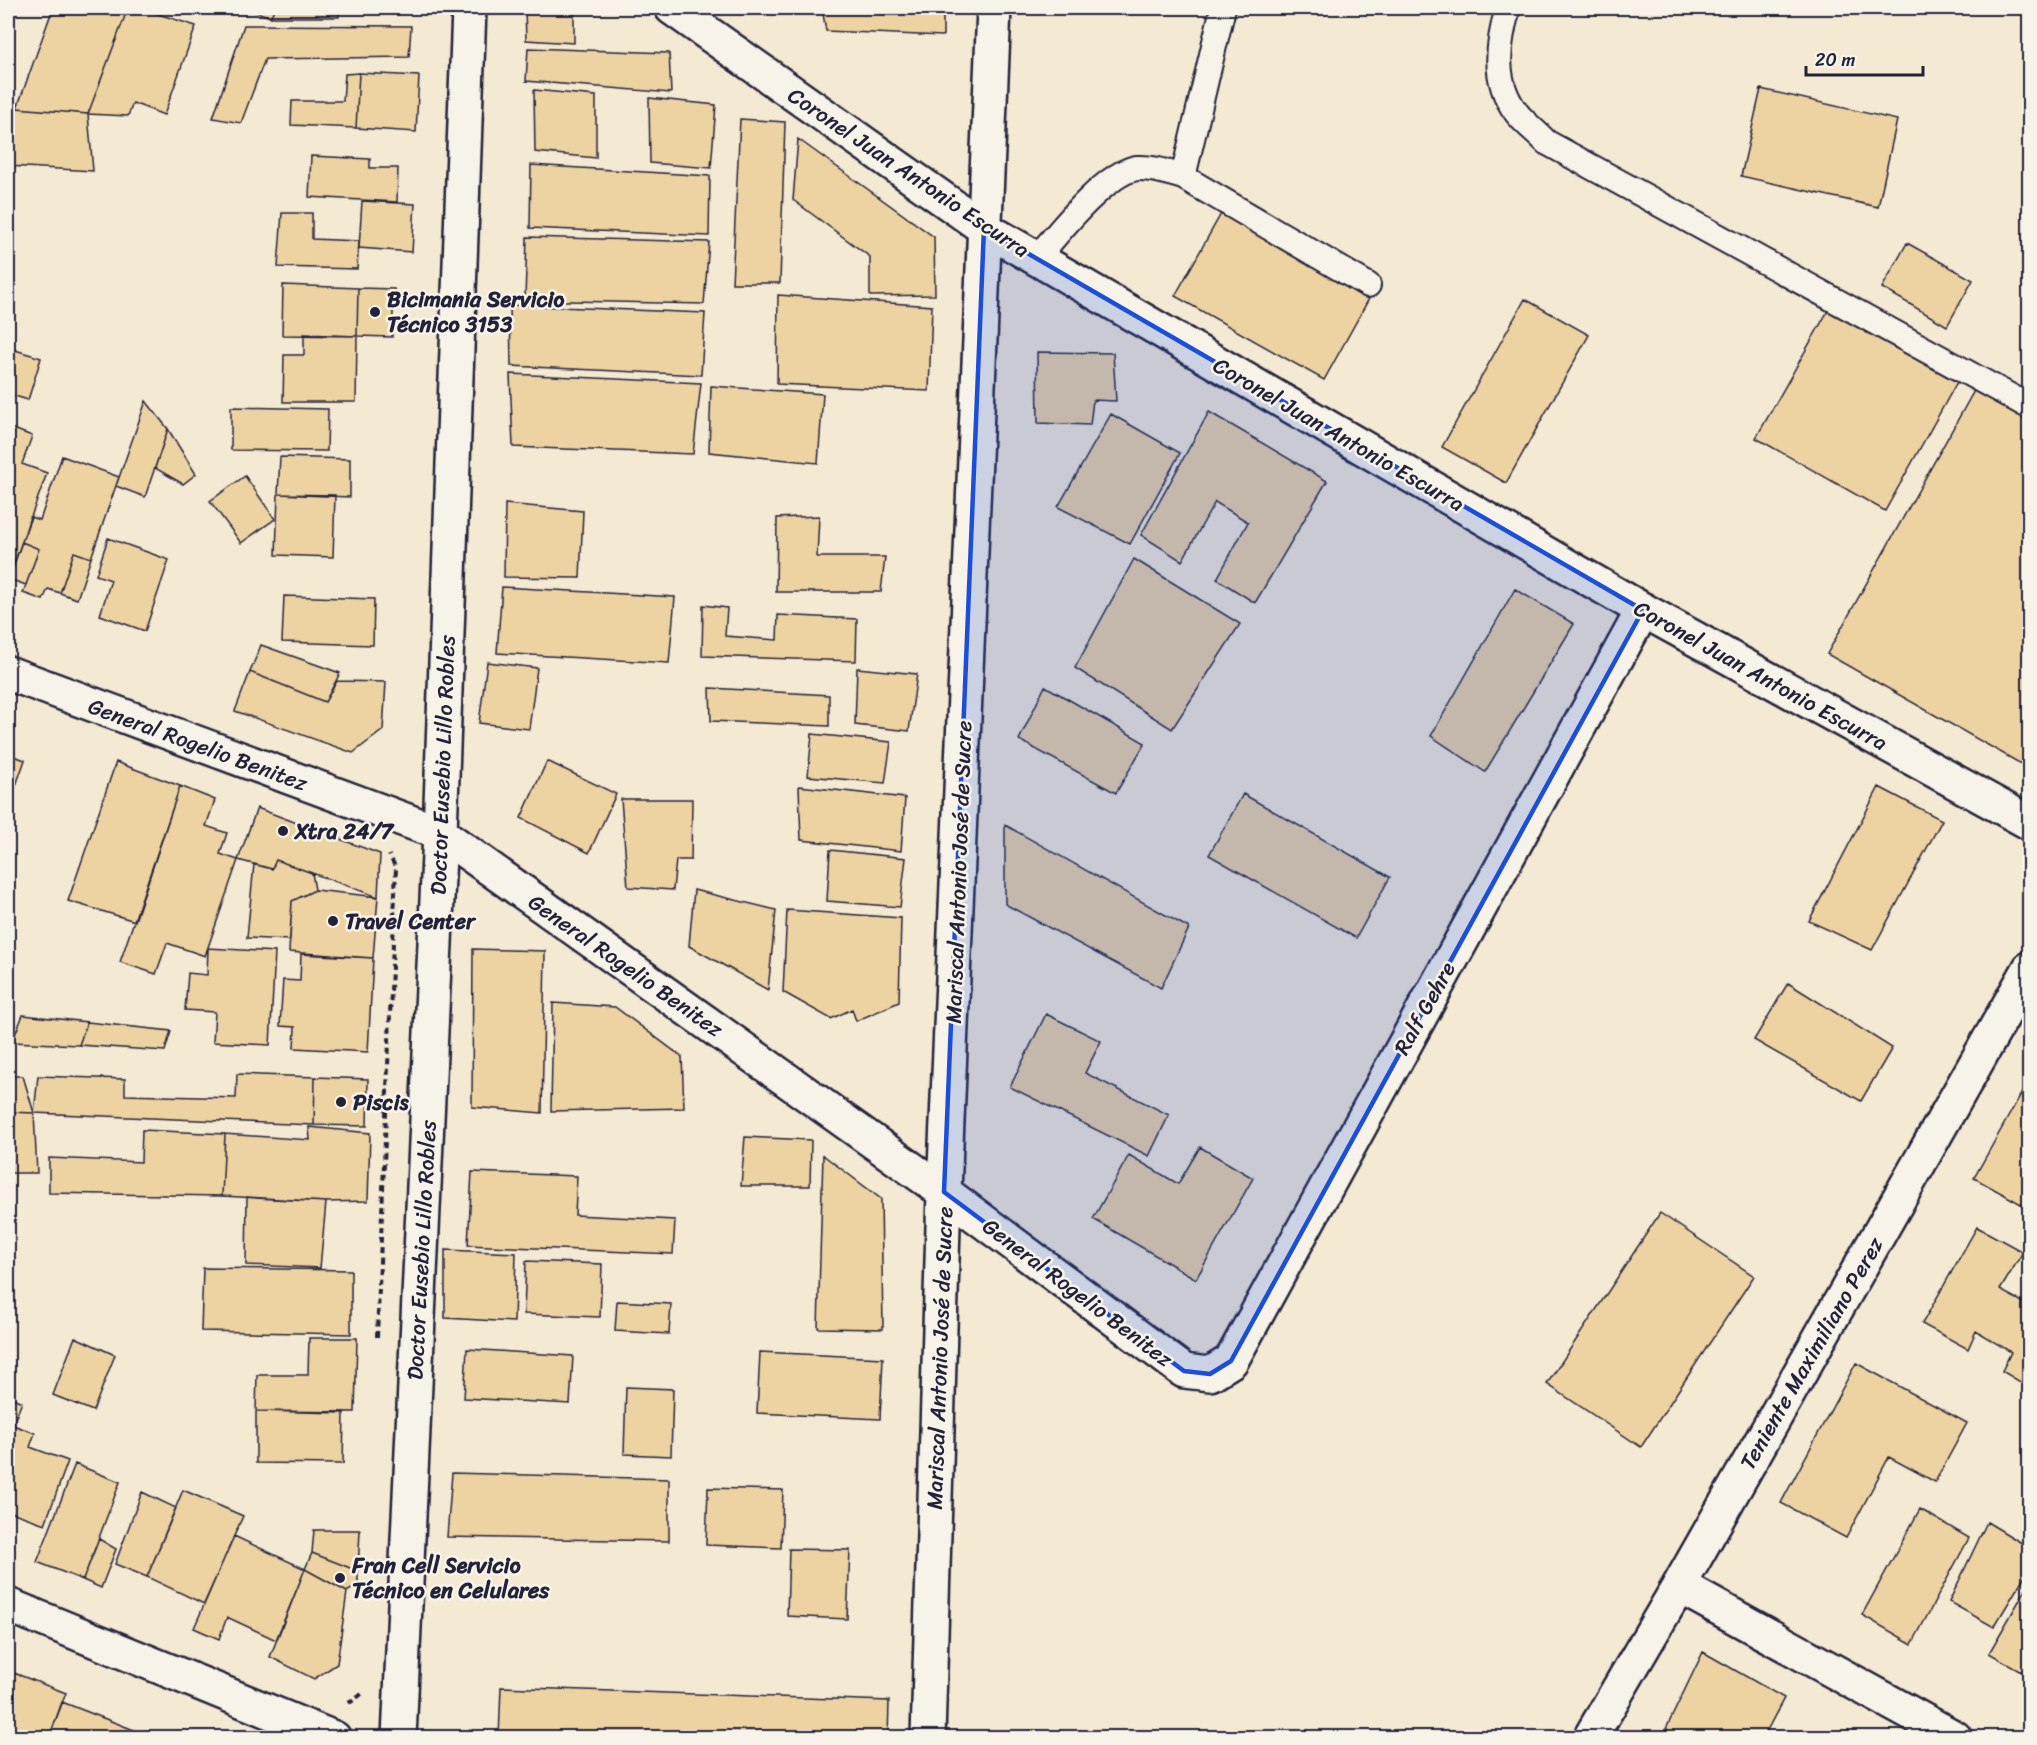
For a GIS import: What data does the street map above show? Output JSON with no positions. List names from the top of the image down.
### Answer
{
  "streets": {
    "street": [
      "Coronel Juan Antonio Escurra",
      "General Rogelio Benitez",
      "Doctor Eusebio Lillo Robles",
      "Mariscal Antonio José de Sucre",
      "Ralf Gehre",
      "Teniente Maximiliano Perez"
    ]
  },
  "crossings": [
    ["Coronel Juan Antonio Escurra", "Mariscal Antonio José de Sucre"],
    ["Coronel Juan Antonio Escurra", "Ralf Gehre"],
    ["General Rogelio Benitez", "Doctor Eusebio Lillo Robles"],
    ["General Rogelio Benitez", "Mariscal Antonio José de Sucre"],
    ["General Rogelio Benitez", "Ralf Gehre"]
  ],
  "places": [
    "Bicimania Servicio Técnico 3153",
    "Xtra 24/7",
    "Travel Center",
    "Piscis",
    "Fran Cell Servicio Técnico en Celulares"
  ],
  "scale_bar": "20 m"
}
